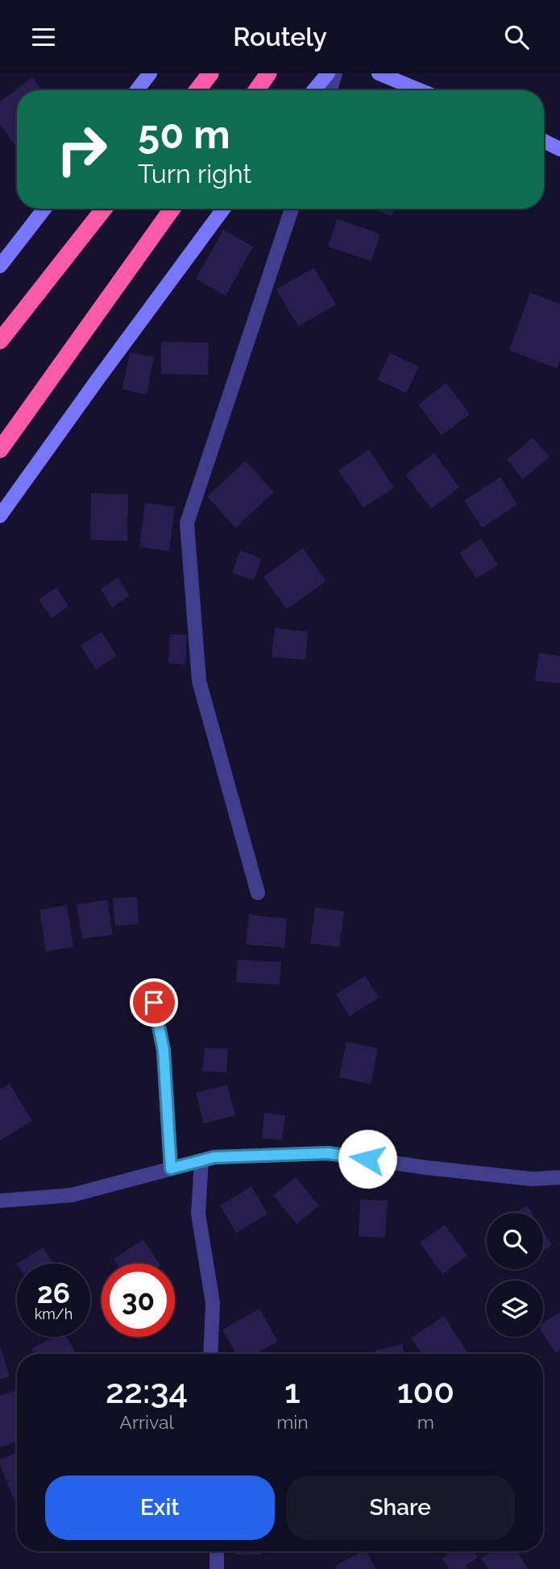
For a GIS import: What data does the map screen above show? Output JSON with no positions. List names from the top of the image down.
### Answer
{
  "page": {
    "header": "Routely",
    "turn": ["50 m", "Turn right"],
    "speed": "26 km/h",
    "limit": "30",
    "eta": [
      "22:34",
      "Arrival",
      "1",
      "min",
      "100",
      "m"
    ],
    "buttons": ["Exit", "Share"]
  }
}
